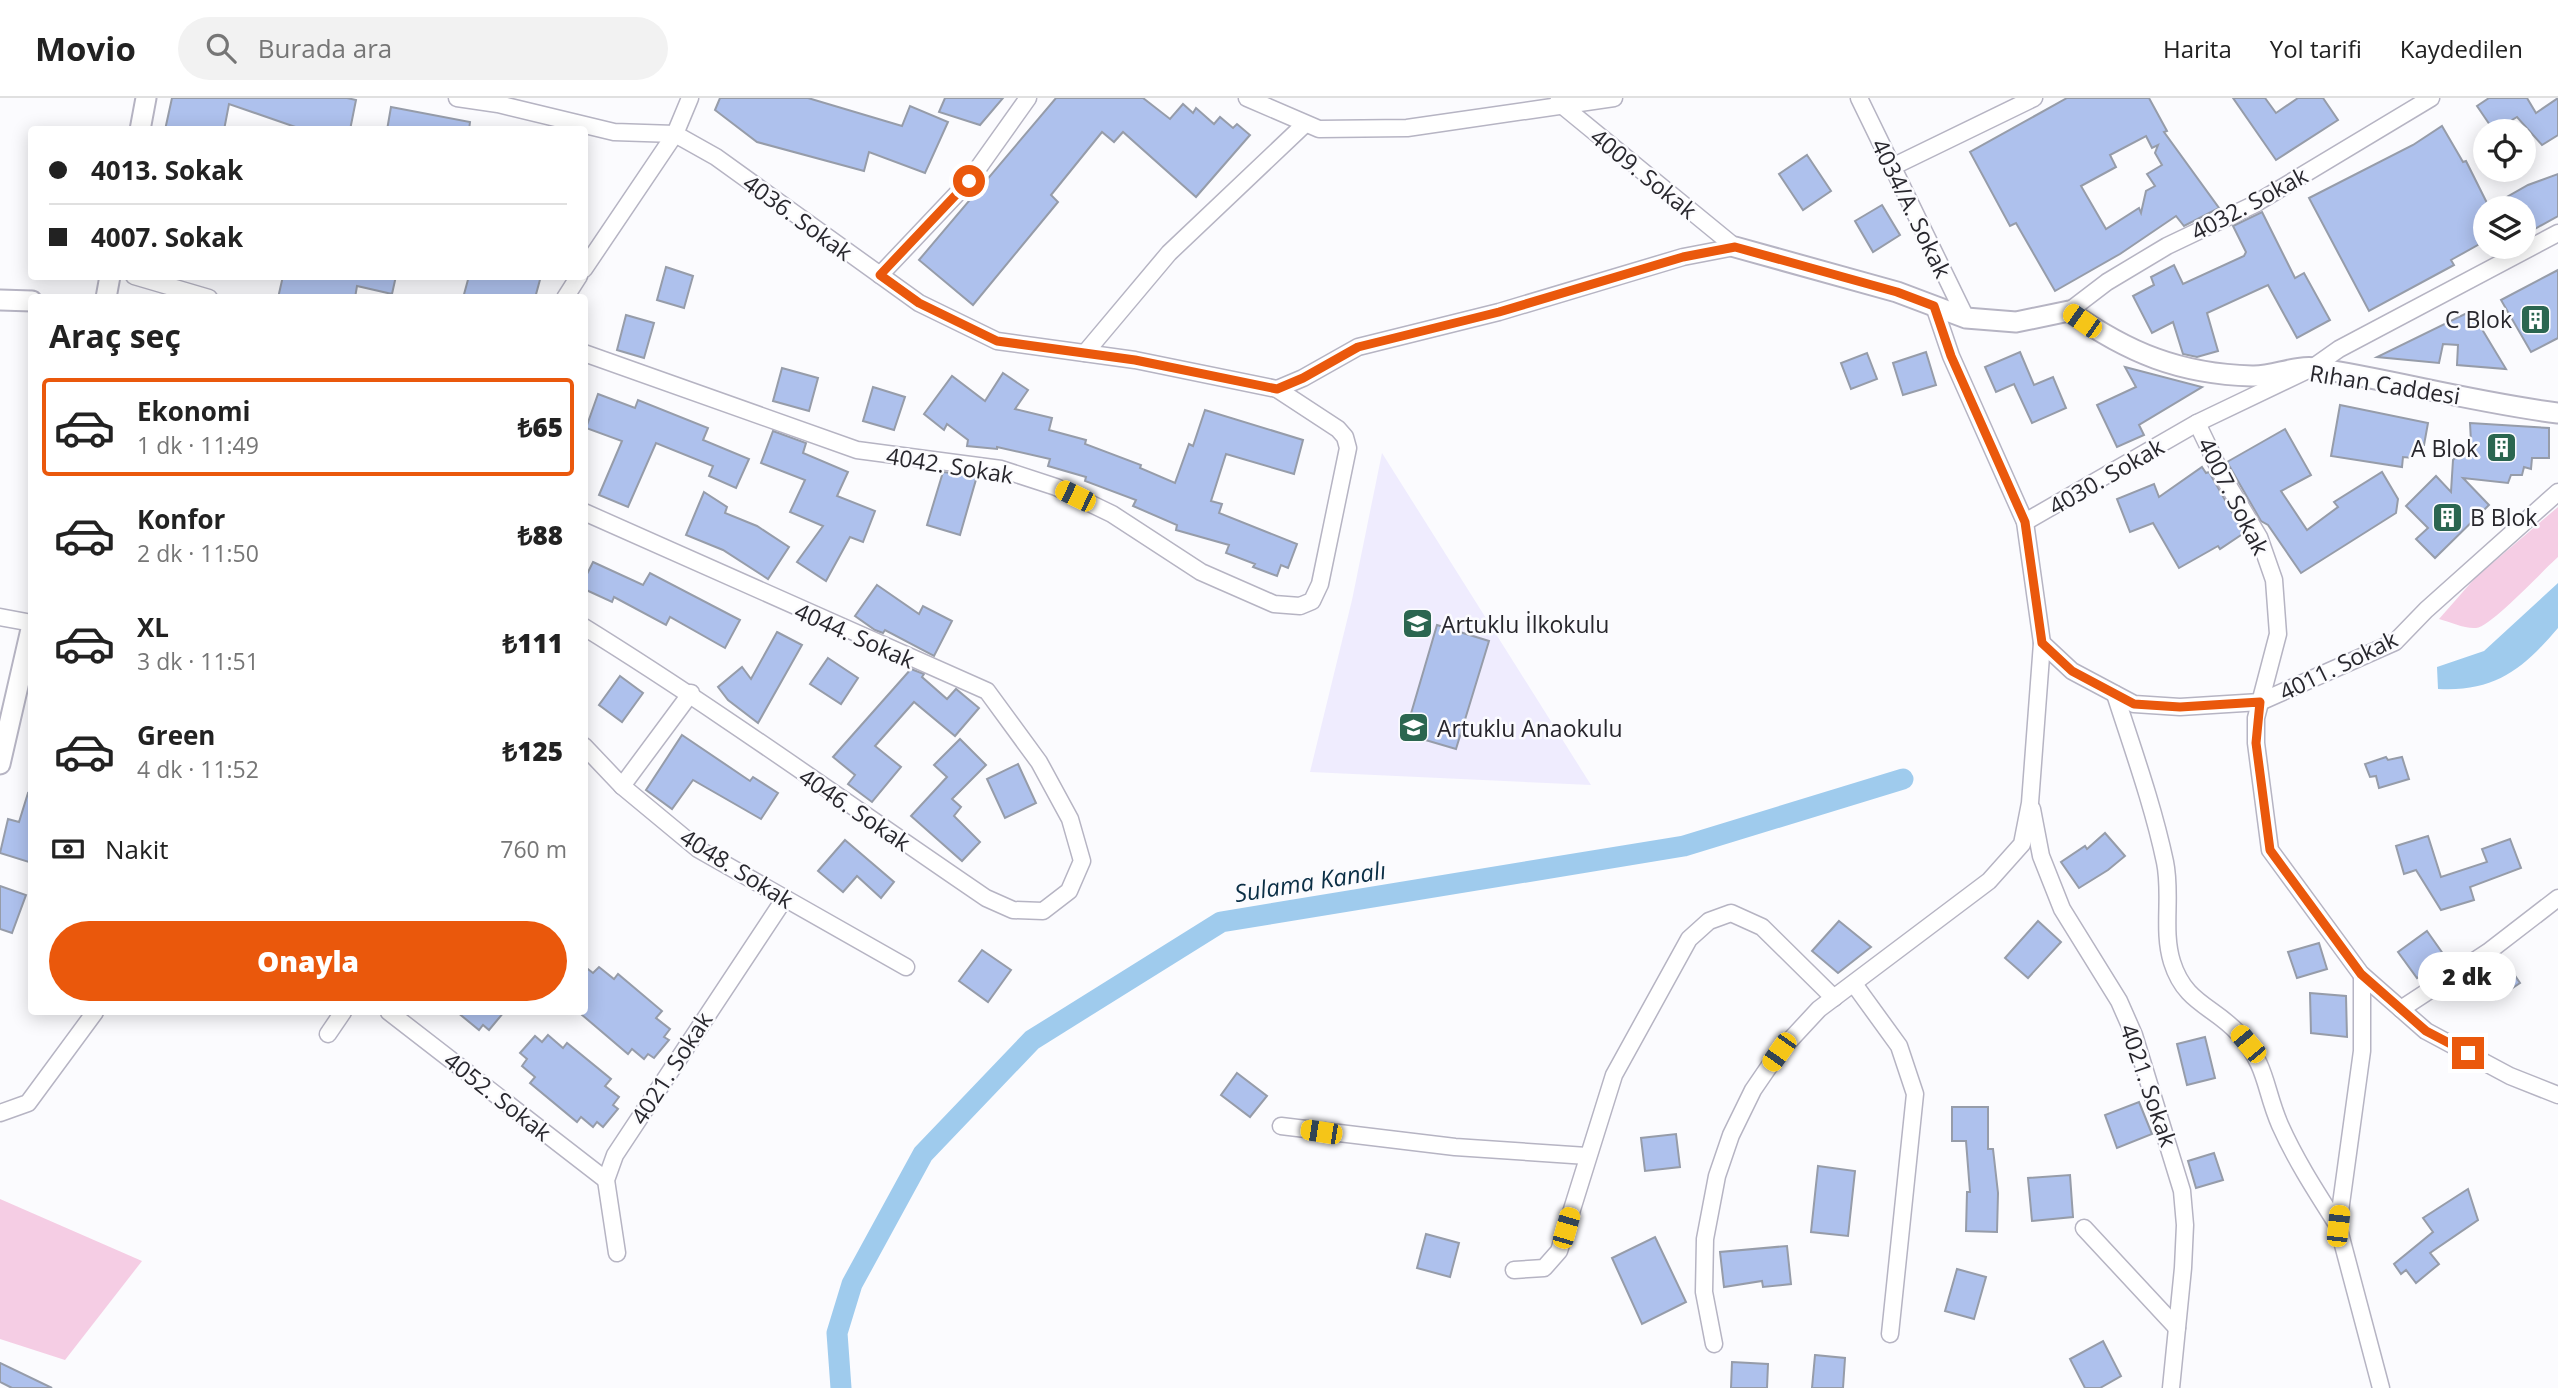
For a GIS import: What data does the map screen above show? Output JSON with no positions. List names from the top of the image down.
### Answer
{
  "streets": {
    "street": [
      "4009. Sokak",
      "4032. Sokak",
      "4034/A. Sokak",
      "4036. Sokak",
      "Rıhan Caddesi",
      "4042. Sokak",
      "4030. Sokak",
      "4007. Sokak",
      "4044. Sokak",
      "4011. Sokak",
      "4046. Sokak",
      "4048. Sokak",
      "4021. Sokak",
      "4052. Sokak"
    ]
  },
  "crossings": [
    ["4032. Sokak", "Rıhan Caddesi"],
    ["4036. Sokak", "4042. Sokak"],
    ["Rıhan Caddesi", "4030. Sokak"],
    ["4030. Sokak", "4007. Sokak"],
    ["4007. Sokak", "4011. Sokak"],
    ["4044. Sokak", "4046. Sokak"],
    ["4048. Sokak", "4021. Sokak"],
    ["4021. Sokak", "4052. Sokak"]
  ],
  "water": ["Sulama Kanalı"],
  "places": {
    "building": ["C Blok", "A Blok", "B Blok"],
    "school or university": ["Artuklu İlkokulu", "Artuklu Anaokulu"]
  },
  "page": {
    "header": "Movio",
    "search": "Burada ara",
    "nav": ["Harita", "Yol tarifi", "Kaydedilen"],
    "banner": ["4013. Sokak", "4007. Sokak"],
    "heading": "Araç seç",
    "list": [
      {
        "name": "Ekonomi",
        "note": "1 dk · 11:49",
        "value": "₺65"
      },
      {
        "name": "Konfor",
        "note": "2 dk · 11:50",
        "value": "₺88"
      },
      {
        "name": "XL",
        "note": "3 dk · 11:51",
        "value": "₺111"
      },
      {
        "name": "Green",
        "note": "4 dk · 11:52",
        "value": "₺125"
      }
    ],
    "pay": ["Nakit", "760 m"],
    "buttons": "Onayla",
    "bubble": "2 dk"
  }
}
